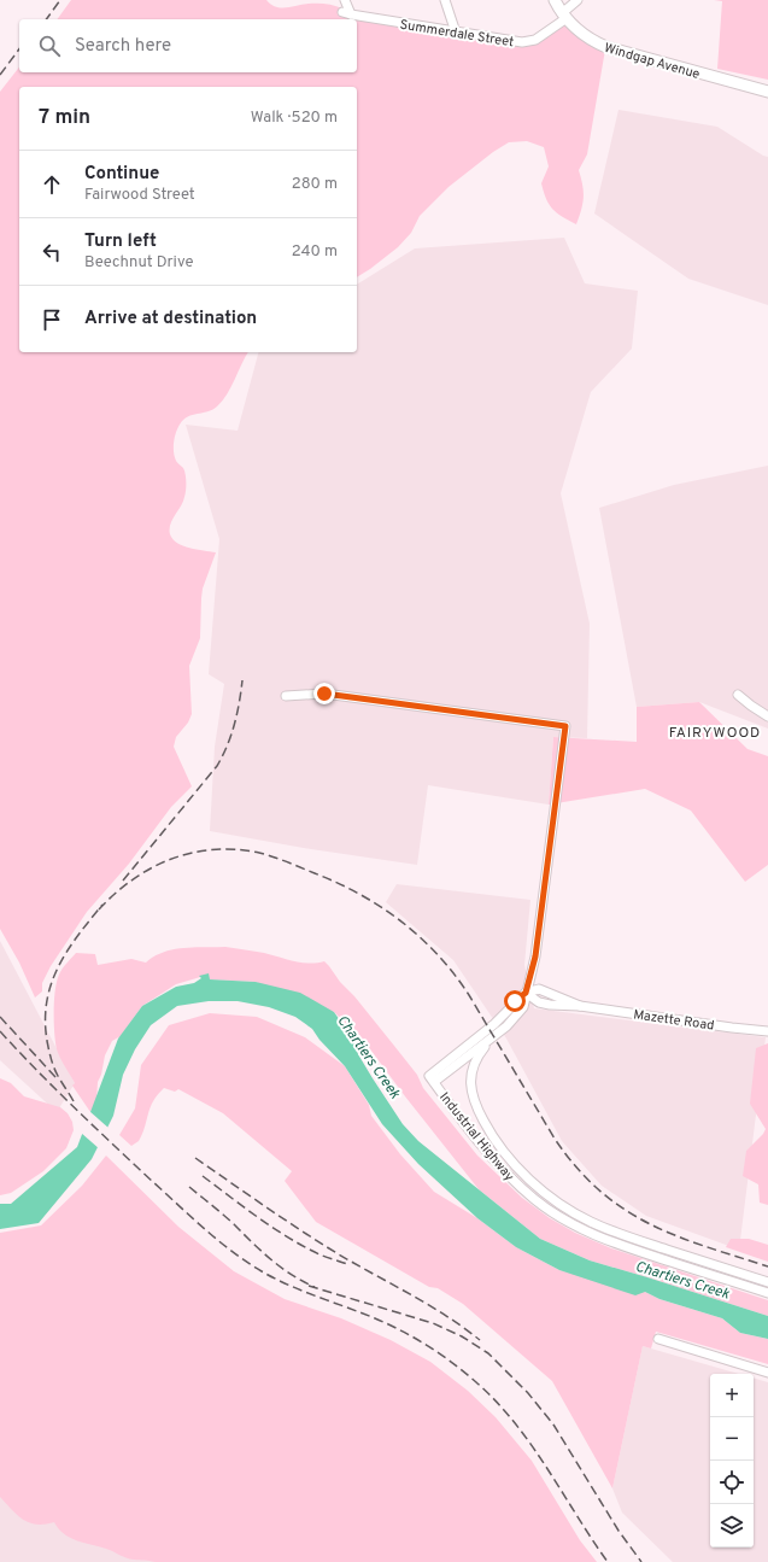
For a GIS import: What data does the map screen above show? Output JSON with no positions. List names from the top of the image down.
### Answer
{
  "streets": {
    "main road": ["Windgap Avenue"],
    "street": ["Summerdale Street", "Mazette Road", "Industrial Highway"]
  },
  "crossings": [
    ["Summerdale Street", "Windgap Avenue"]
  ],
  "districts": ["FAIRYWOOD"],
  "water": ["Chartiers Creek"],
  "page": {
    "search": "Search here",
    "heading": ["7 min", "Walk · 520 m"],
    "list": [
      ["Continue", "Fairwood Street", "280 m"],
      ["Turn left", "Beechnut Drive", "240 m"],
      "Arrive at destination"
    ],
    "map_buttons": ["+", "−"]
  }
}
